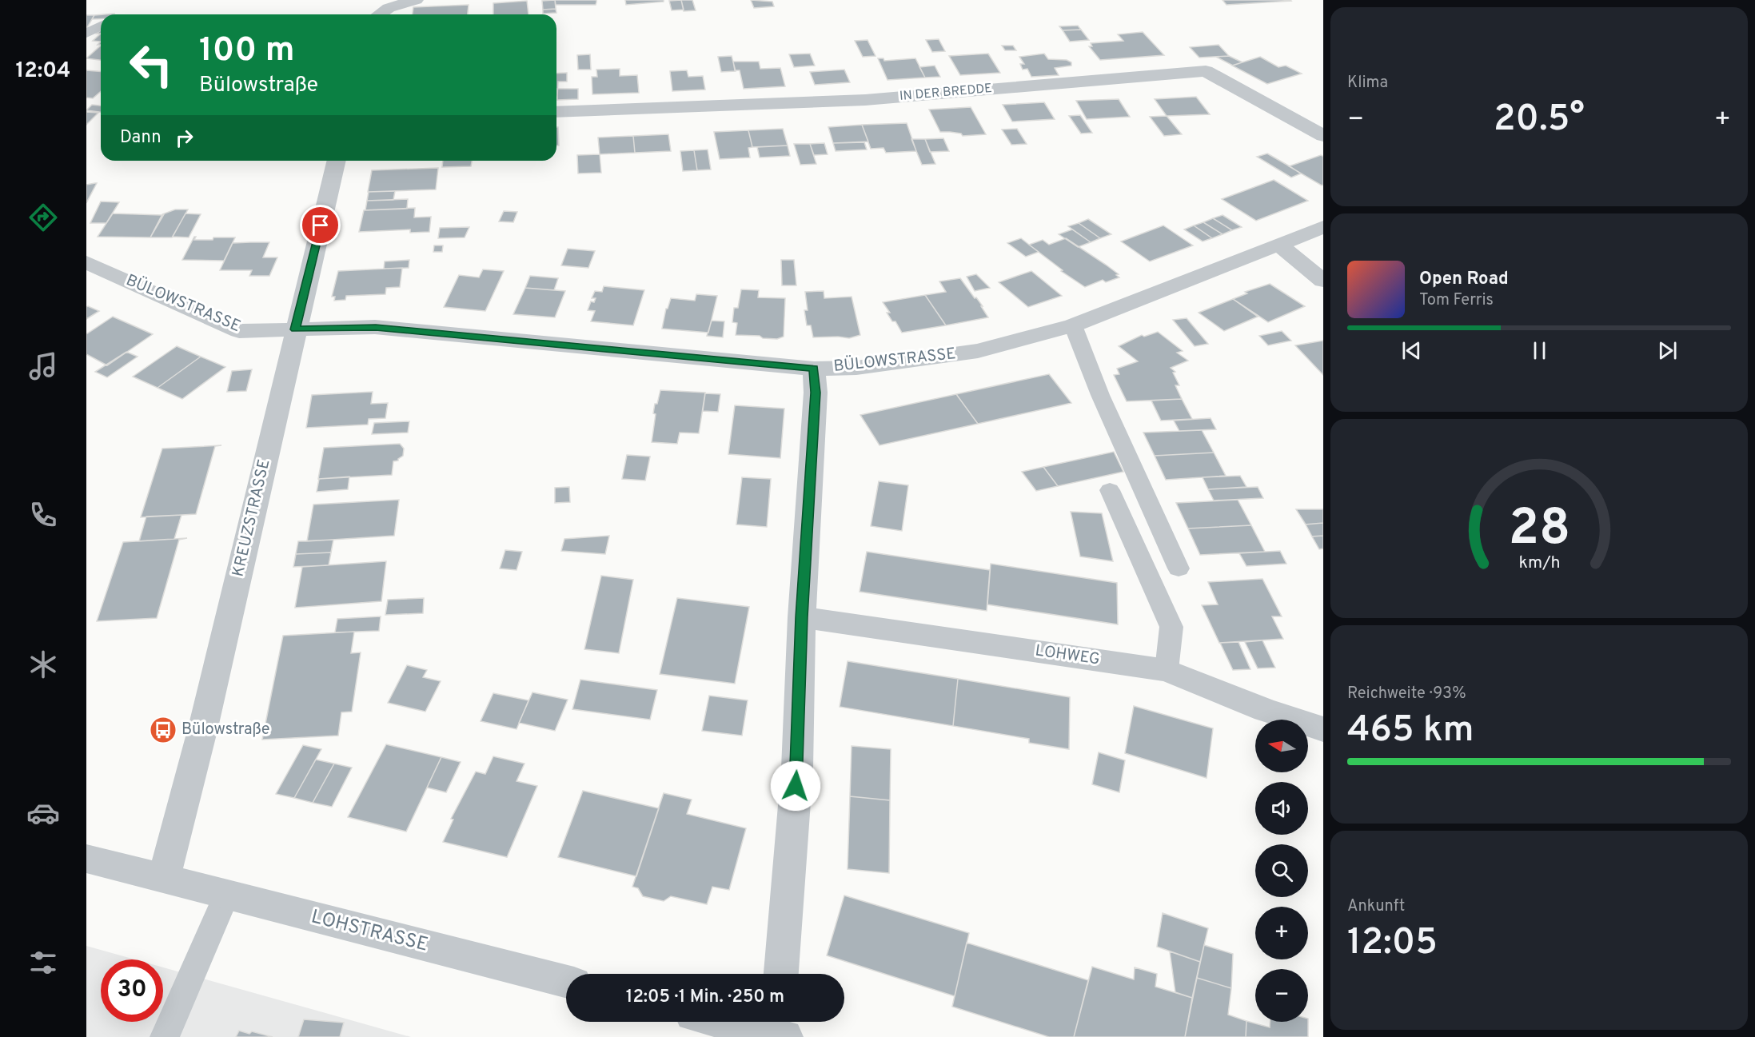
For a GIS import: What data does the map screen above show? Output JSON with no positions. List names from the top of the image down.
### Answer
{
  "streets": {
    "street": [
      "IN DER BREDDE",
      "BÜLOWSTRASSE",
      "KREUZSTRASSE",
      "LOHWEG",
      "LOHSTRASSE"
    ]
  },
  "crossings": [
    ["BÜLOWSTRASSE", "KREUZSTRASSE"],
    ["KREUZSTRASSE", "LOHSTRASSE"]
  ],
  "places": {
    "bus stop": ["Bülowstraße"]
  },
  "north": "left",
  "page": {
    "tabs": "12:04",
    "tile": [
      "Klima",
      ["Reichweite · 93%", "465 km"],
      ["Ankunft", "12:05"]
    ],
    "turn": ["100 m", "Bülowstraße"],
    "heat": ["−", "20.5°", "+"],
    "then": "Dann",
    "song": ["Open Road", "Tom Ferris"],
    "map_buttons": ["+", "−"],
    "limit": "30",
    "trip": "12:05 · 1 Min. · 250 m",
    "gauge": ["28", "km/h"]
  }
}
